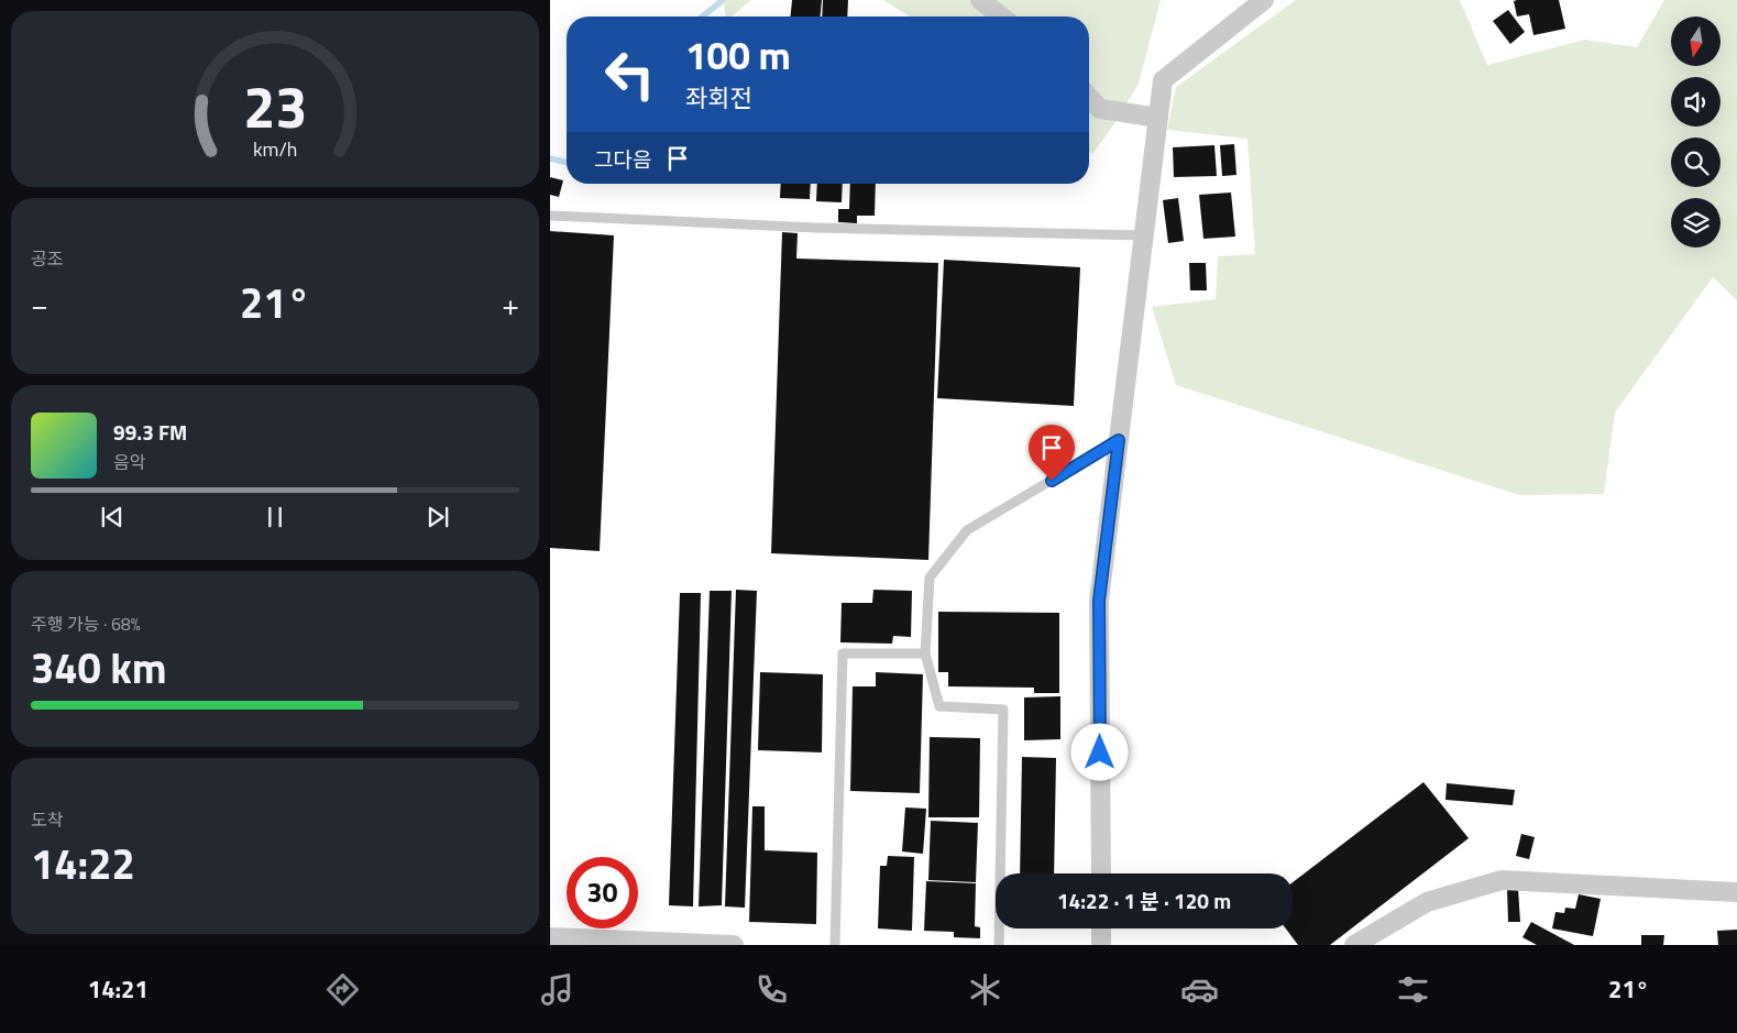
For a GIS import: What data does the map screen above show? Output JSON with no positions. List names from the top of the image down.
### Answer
{
  "north": "bottom",
  "page": {
    "turn": ["100 m", "좌회전"],
    "then": "그다음",
    "tile": [
      "공조",
      ["주행 가능 · 68%", "340 km"],
      ["도착", "14:22"]
    ],
    "heat": ["−", "21°", "+"],
    "song": ["99.3 FM", "음악"],
    "limit": "30",
    "trip": "14:22 · 1 분 · 120 m",
    "tabs": ["14:21", "21°"],
    "gauge": ["23", "km/h"]
  }
}
